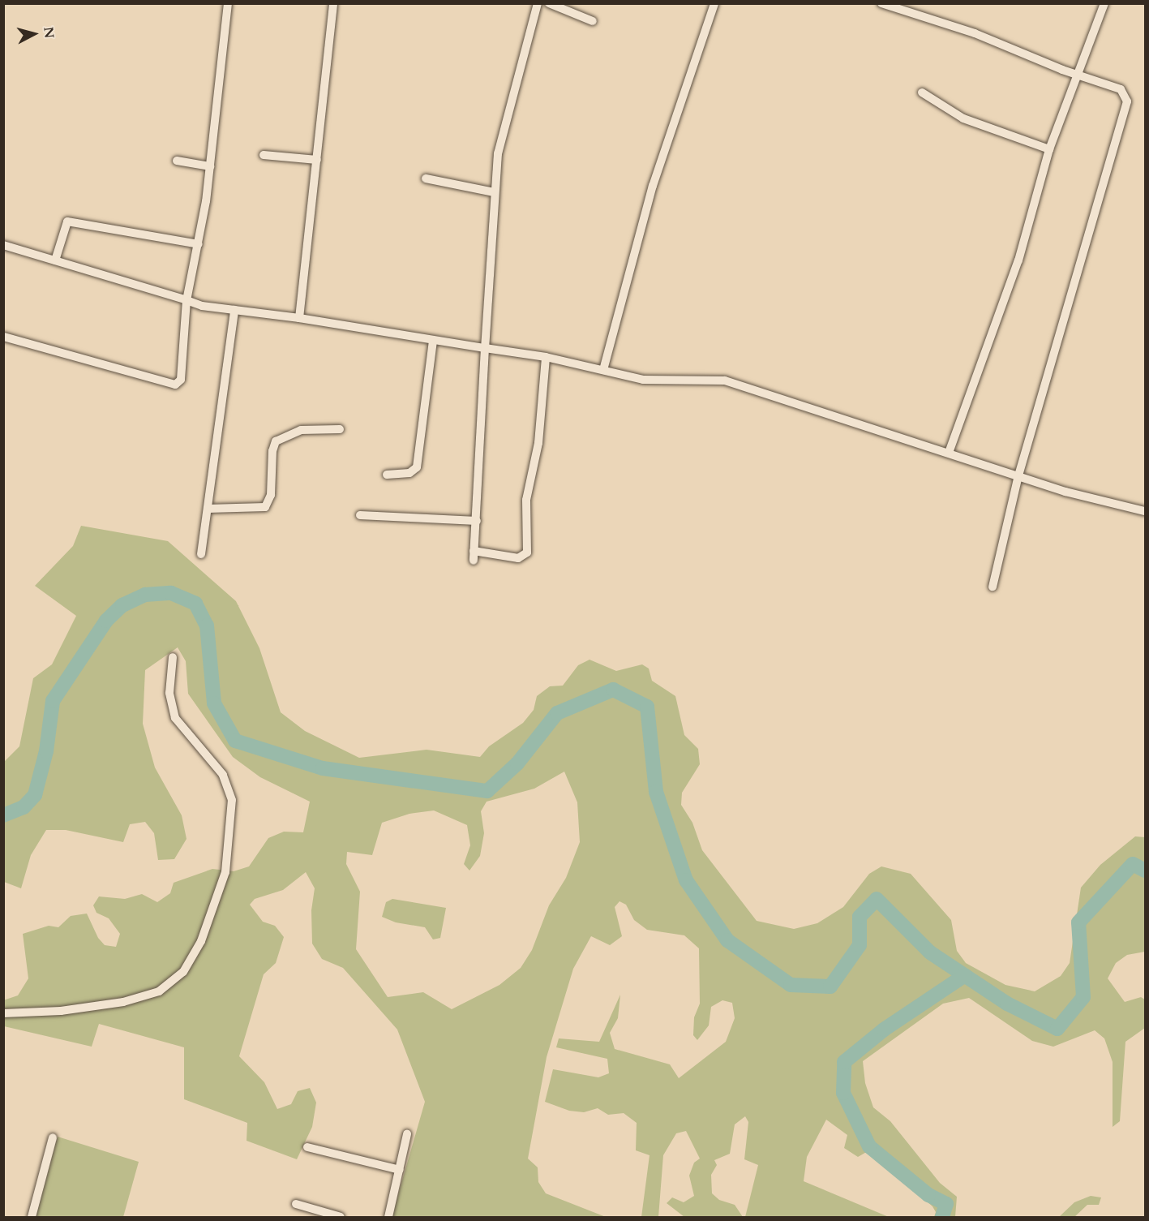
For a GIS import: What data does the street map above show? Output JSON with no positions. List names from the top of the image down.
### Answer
{
  "north": "right"
}
